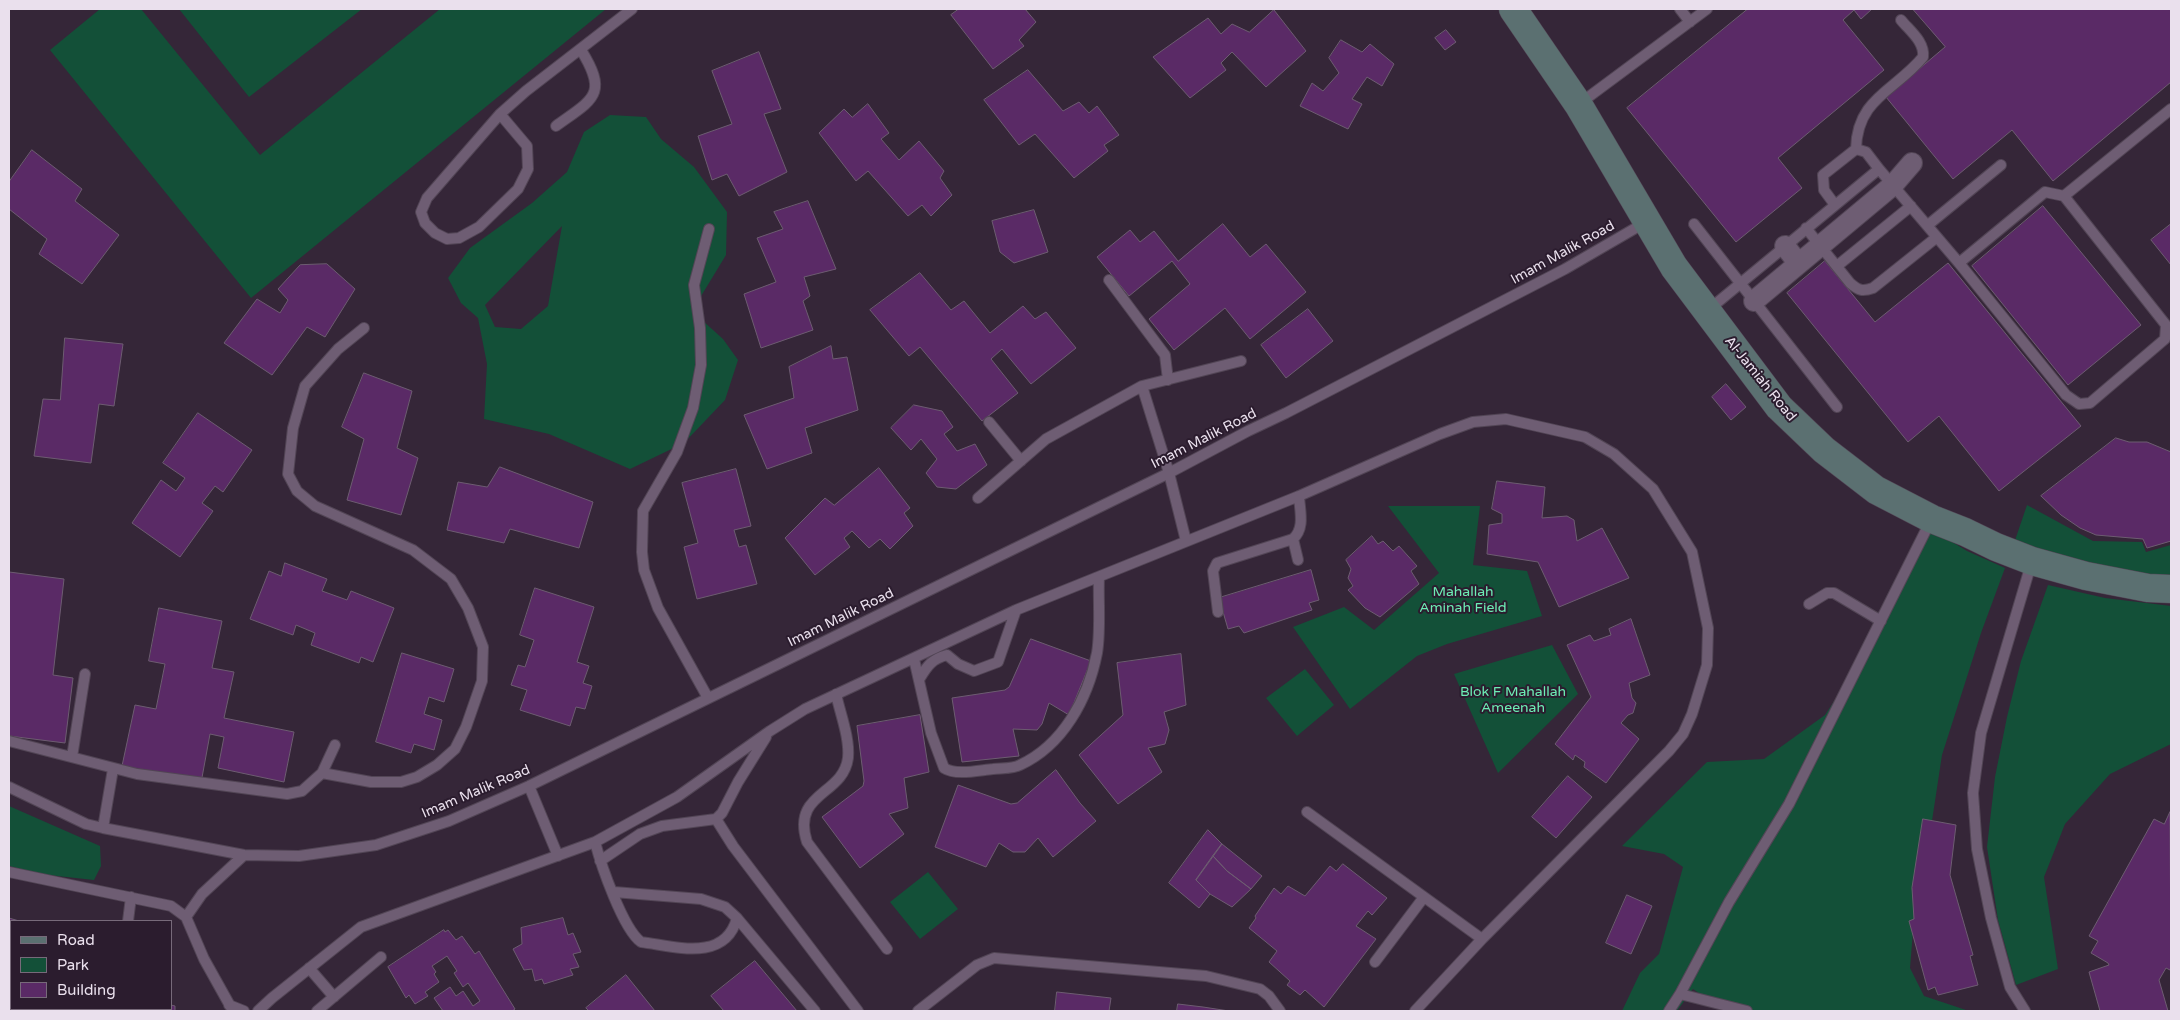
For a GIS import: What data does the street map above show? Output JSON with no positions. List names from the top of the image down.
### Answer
{
  "streets": {
    "street": ["Al-Jamiah Road"],
    "lane": ["Imam Malik Road"]
  },
  "crossings": [
    ["Imam Malik Road", "Al-Jamiah Road"]
  ],
  "parks": ["Mahallah Aminah Field", "Blok F Mahallah Ameenah"],
  "legend": ["Road", "Park", "Building"]
}
